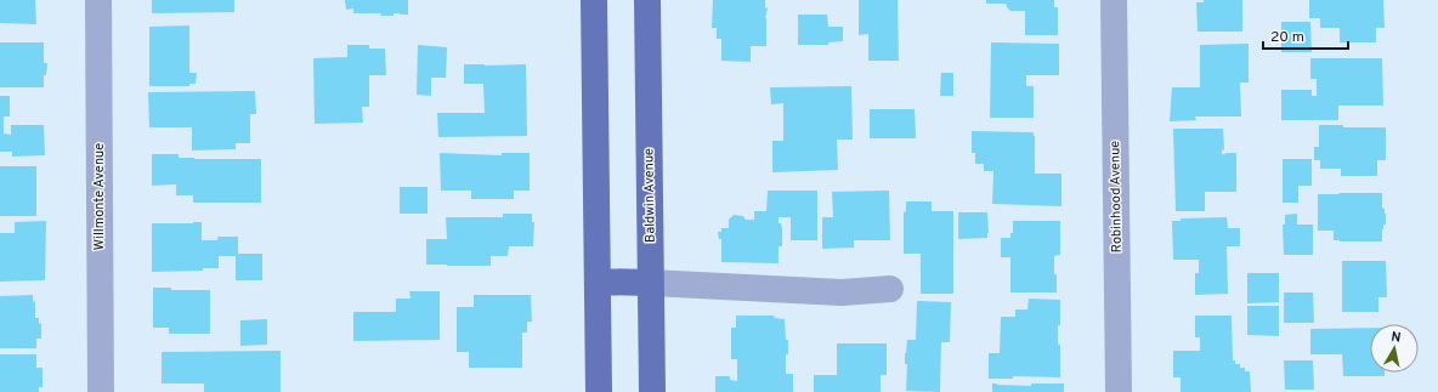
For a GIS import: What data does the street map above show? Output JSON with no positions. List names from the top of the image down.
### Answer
{
  "streets": {
    "main road": ["Baldwin Avenue"],
    "street": ["Willmonte Avenue", "Robinhood Avenue"]
  },
  "scale_bar": "20 m",
  "north": "top"
}
